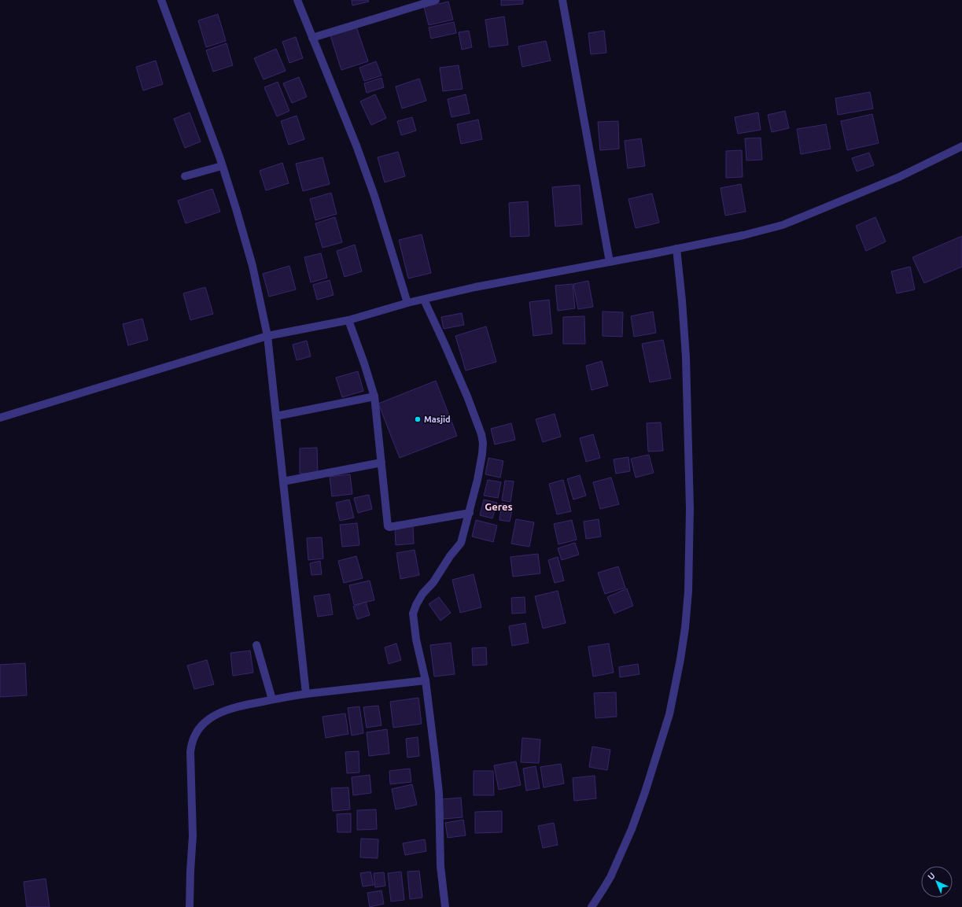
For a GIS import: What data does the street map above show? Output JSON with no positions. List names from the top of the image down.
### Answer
{
  "districts": ["Geres"],
  "places": ["Masjid"],
  "north": "top left"
}
